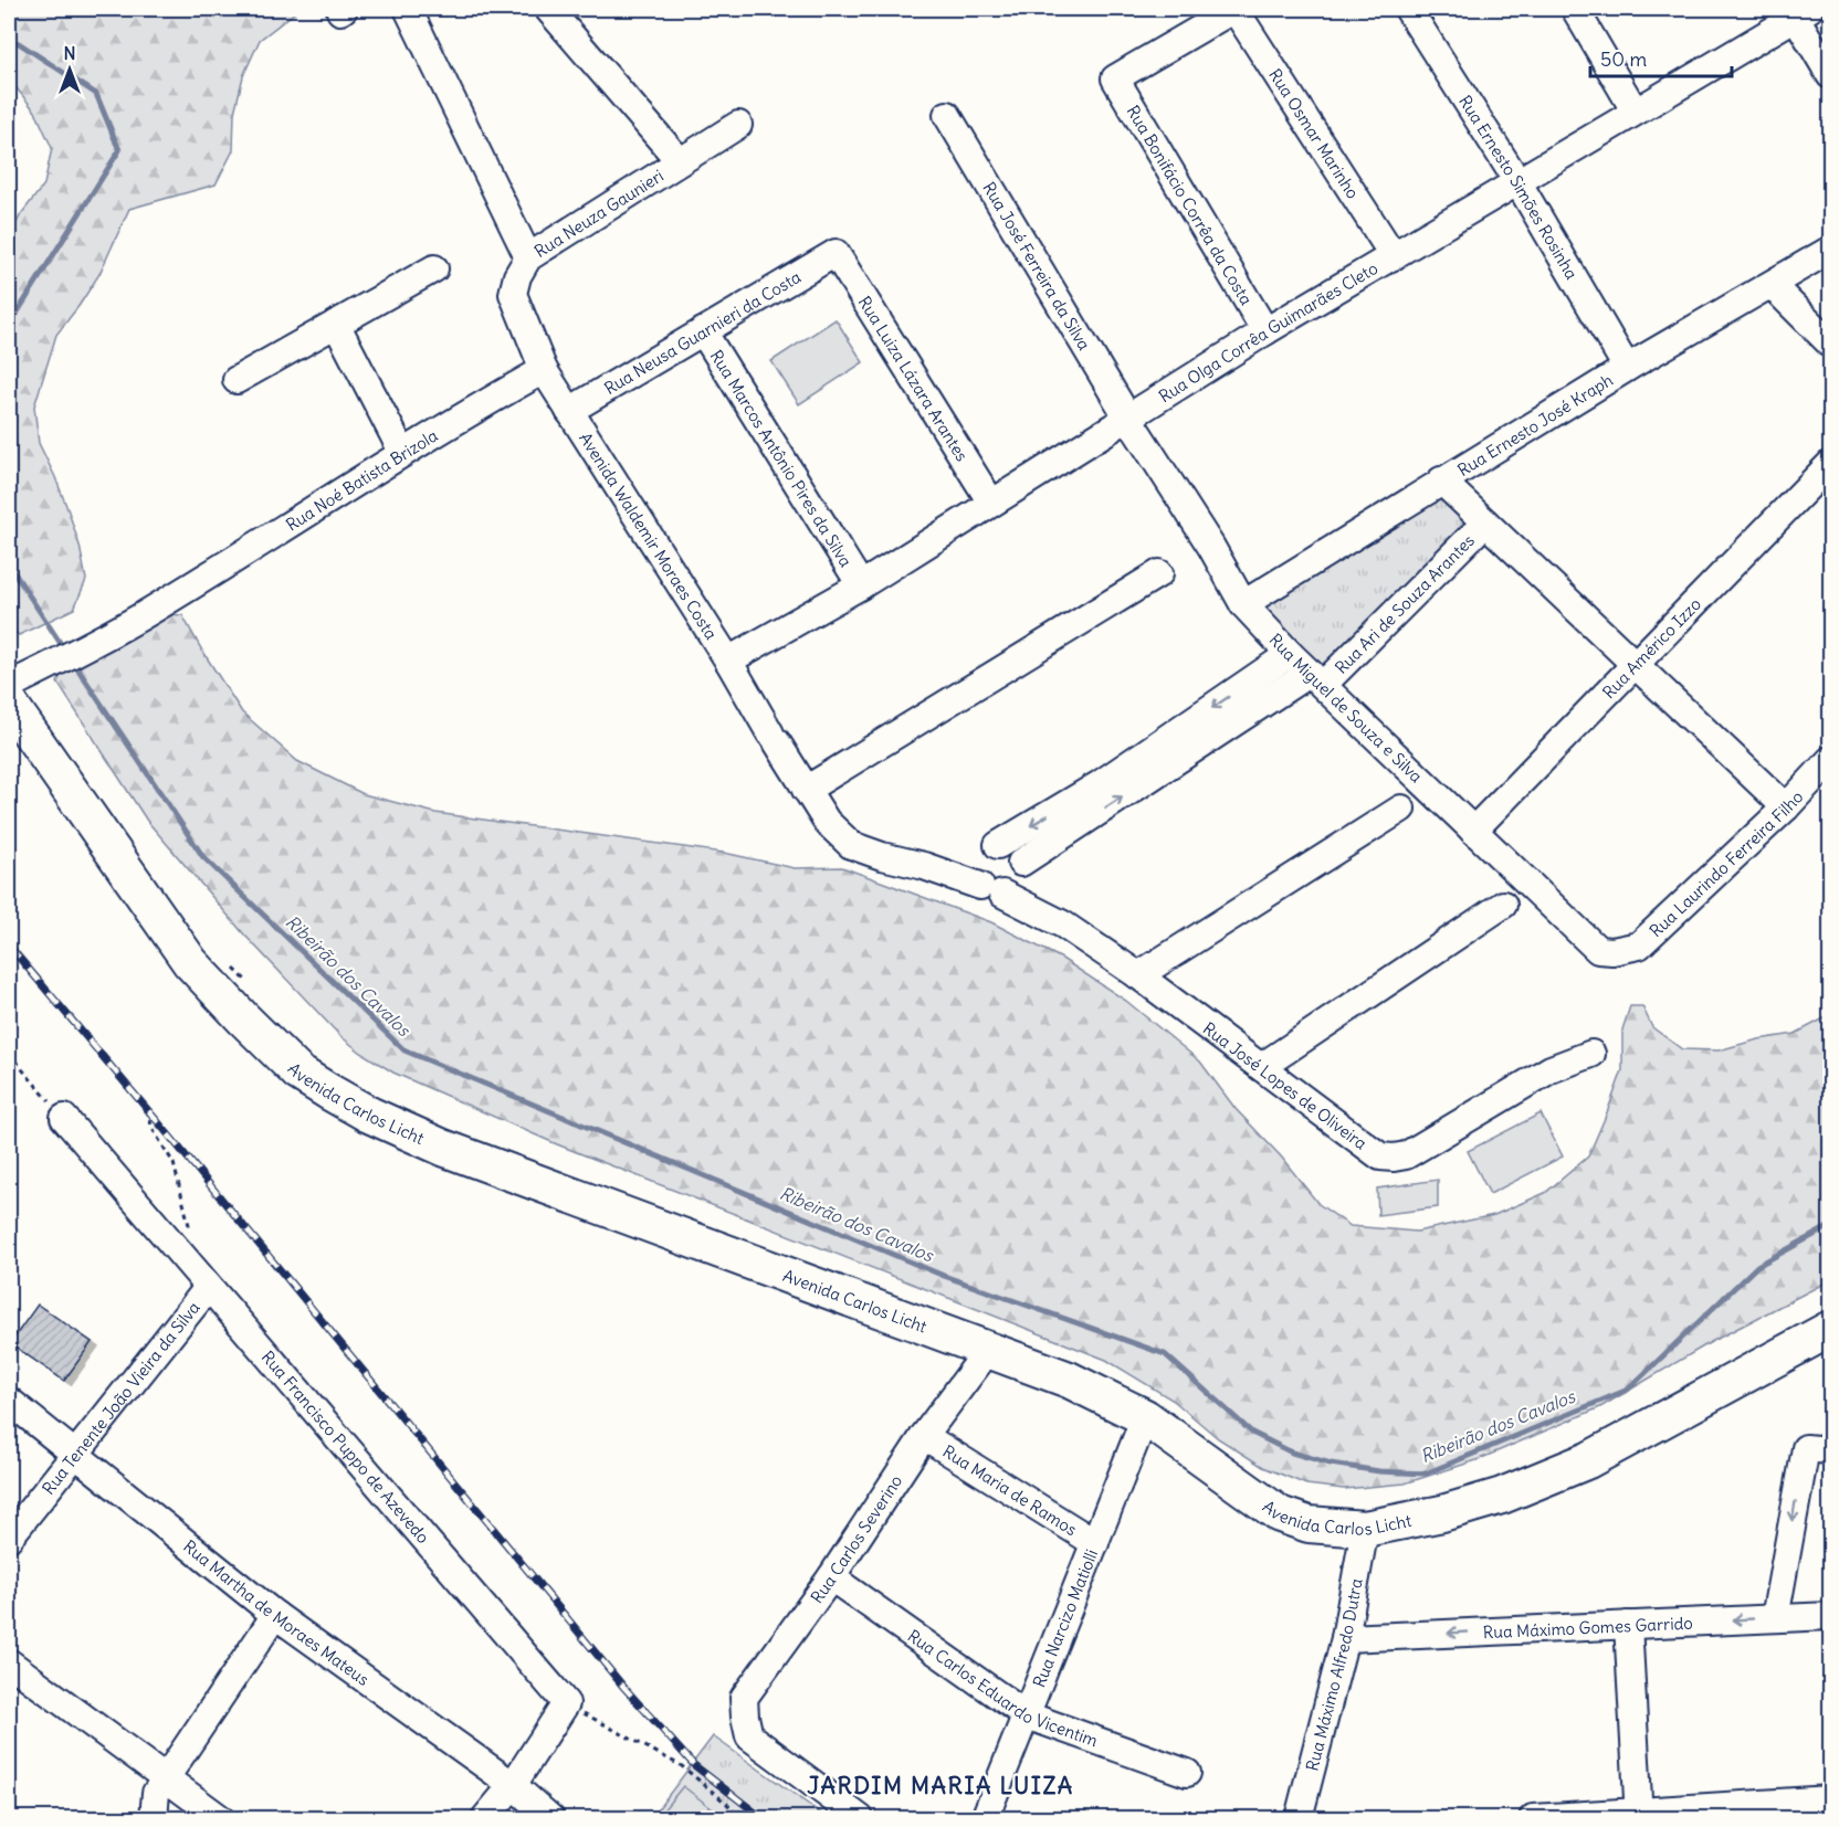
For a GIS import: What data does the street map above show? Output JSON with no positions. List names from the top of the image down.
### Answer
{
  "streets": {
    "main road": ["Avenida Carlos Licht"],
    "street": [
      "Rua Osmar Marinho",
      "Rua Ernesto Simões Rosinha",
      "Rua Bonifácio Corrêa da Costa",
      "Rua Neuza Gaunieri",
      "Rua José Ferreira da Silva",
      "Rua Neusa Guarnieri da Costa",
      "Rua Olga Corrêa Guimarães Cleto",
      "Rua Luiza Lázara Arantes",
      "Rua Ernesto José Kraph",
      "Rua Marcos Antônio Pires da Silva",
      "Rua Noé Batista Brizola",
      "Avenida Waldemir Moraes Costa",
      "Rua Ari de Souza Arantes",
      "Rua Américo Izzo",
      "Rua Miguel de Souza e Silva",
      "Rua Laurindo Ferreira Filho",
      "Rua José Lopes de Oliveira",
      "Rua Tenente João Vieira da Silva",
      "Rua Francisco Puppo de Azevedo",
      "Rua Maria de Ramos",
      "Rua Carlos Severino",
      "Rua Martha de Moraes Mateus",
      "Rua Narcizo Matiolli",
      "Rua Máximo Gomes Garrido",
      "Rua Máximo Alfredo Dutra",
      "Rua Carlos Eduardo Vicentim"
    ]
  },
  "crossings": [
    ["Rua Osmar Marinho", "Rua Bonifácio Corrêa da Costa"],
    ["Rua Osmar Marinho", "Rua Olga Corrêa Guimarães Cleto"],
    ["Rua Ernesto Simões Rosinha", "Rua Olga Corrêa Guimarães Cleto"],
    ["Rua Ernesto Simões Rosinha", "Rua Ernesto José Kraph"],
    ["Rua Bonifácio Corrêa da Costa", "Rua Olga Corrêa Guimarães Cleto"],
    ["Rua Neuza Gaunieri", "Rua Noé Batista Brizola"],
    ["Rua José Ferreira da Silva", "Rua Olga Corrêa Guimarães Cleto"],
    ["Rua José Ferreira da Silva", "Rua Miguel de Souza e Silva"],
    ["Rua Neusa Guarnieri da Costa", "Rua Luiza Lázara Arantes"],
    ["Rua Neusa Guarnieri da Costa", "Rua Marcos Antônio Pires da Silva"],
    ["Rua Neusa Guarnieri da Costa", "Avenida Waldemir Moraes Costa"],
    ["Rua Olga Corrêa Guimarães Cleto", "Rua Luiza Lázara Arantes"],
    ["Rua Olga Corrêa Guimarães Cleto", "Rua Marcos Antônio Pires da Silva"],
    ["Rua Olga Corrêa Guimarães Cleto", "Avenida Waldemir Moraes Costa"],
    ["Rua Olga Corrêa Guimarães Cleto", "Rua Miguel de Souza e Silva"],
    ["Rua Ernesto José Kraph", "Rua Miguel de Souza e Silva"],
    ["Rua Ari de Souza Arantes", "Rua Miguel de Souza e Silva"],
    ["Rua Ari de Souza Arantes", "Rua José Lopes de Oliveira"],
    ["Rua Américo Izzo", "Rua Miguel de Souza e Silva"],
    ["Rua Miguel de Souza e Silva", "Rua Laurindo Ferreira Filho"],
    ["Rua Miguel de Souza e Silva", "Rua José Lopes de Oliveira"],
    ["Avenida Carlos Licht", "Rua Carlos Severino"],
    ["Avenida Carlos Licht", "Rua Narcizo Matiolli"],
    ["Avenida Carlos Licht", "Rua Máximo Alfredo Dutra"],
    ["Rua Tenente João Vieira da Silva", "Rua Francisco Puppo de Azevedo"],
    ["Rua Tenente João Vieira da Silva", "Rua Martha de Moraes Mateus"],
    ["Rua Maria de Ramos", "Rua Carlos Severino"],
    ["Rua Maria de Ramos", "Rua Narcizo Matiolli"],
    ["Rua Carlos Severino", "Rua Carlos Eduardo Vicentim"],
    ["Rua Narcizo Matiolli", "Rua Carlos Eduardo Vicentim"],
    ["Rua Máximo Gomes Garrido", "Rua Máximo Alfredo Dutra"]
  ],
  "districts": ["JARDIM MARIA LUIZA"],
  "water": ["Ribeirão dos Cavalos"],
  "scale_bar": "50 m",
  "north": "top"
}
